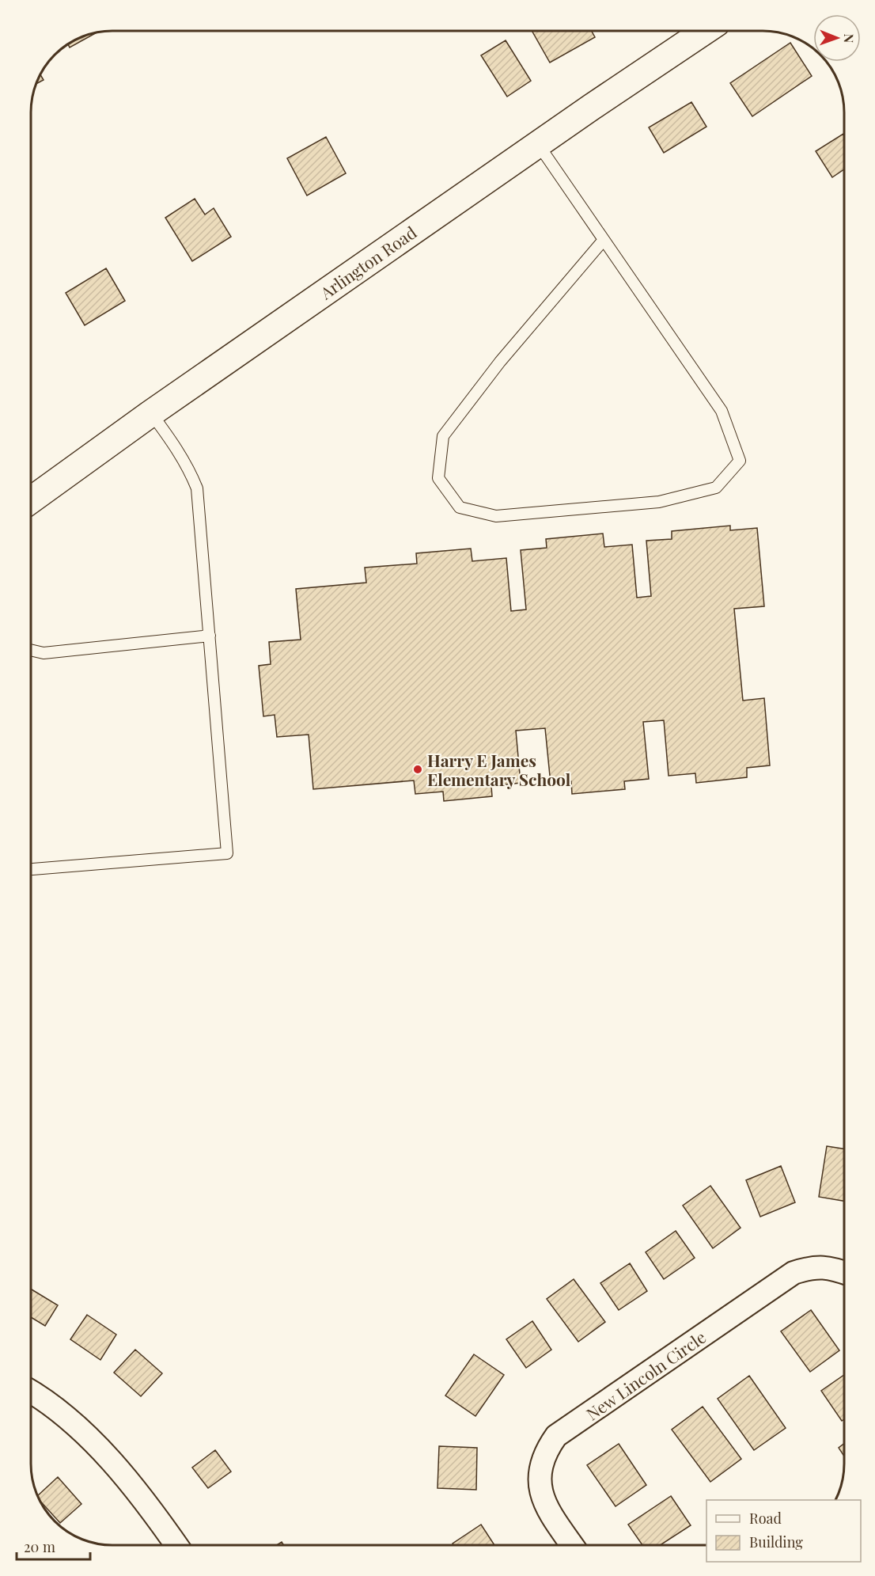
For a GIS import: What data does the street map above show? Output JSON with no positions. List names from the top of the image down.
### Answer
{
  "streets": {
    "main road": ["Arlington Road"],
    "street": ["New Lincoln Circle"]
  },
  "places": ["Harry E James Elementary School"],
  "legend": ["Road", "Building"],
  "scale_bar": "20 m",
  "north": "right"
}
